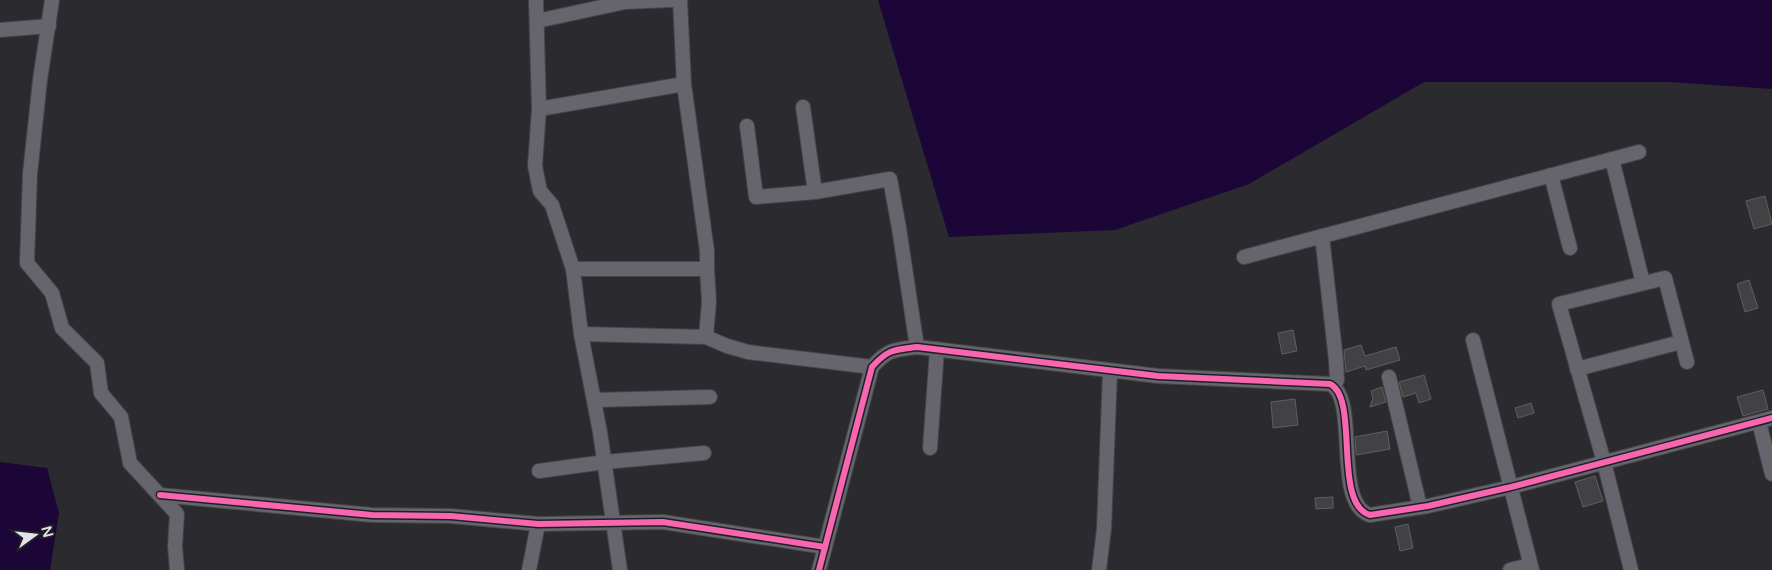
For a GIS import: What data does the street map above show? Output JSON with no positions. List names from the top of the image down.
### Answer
{
  "north": "right"
}
